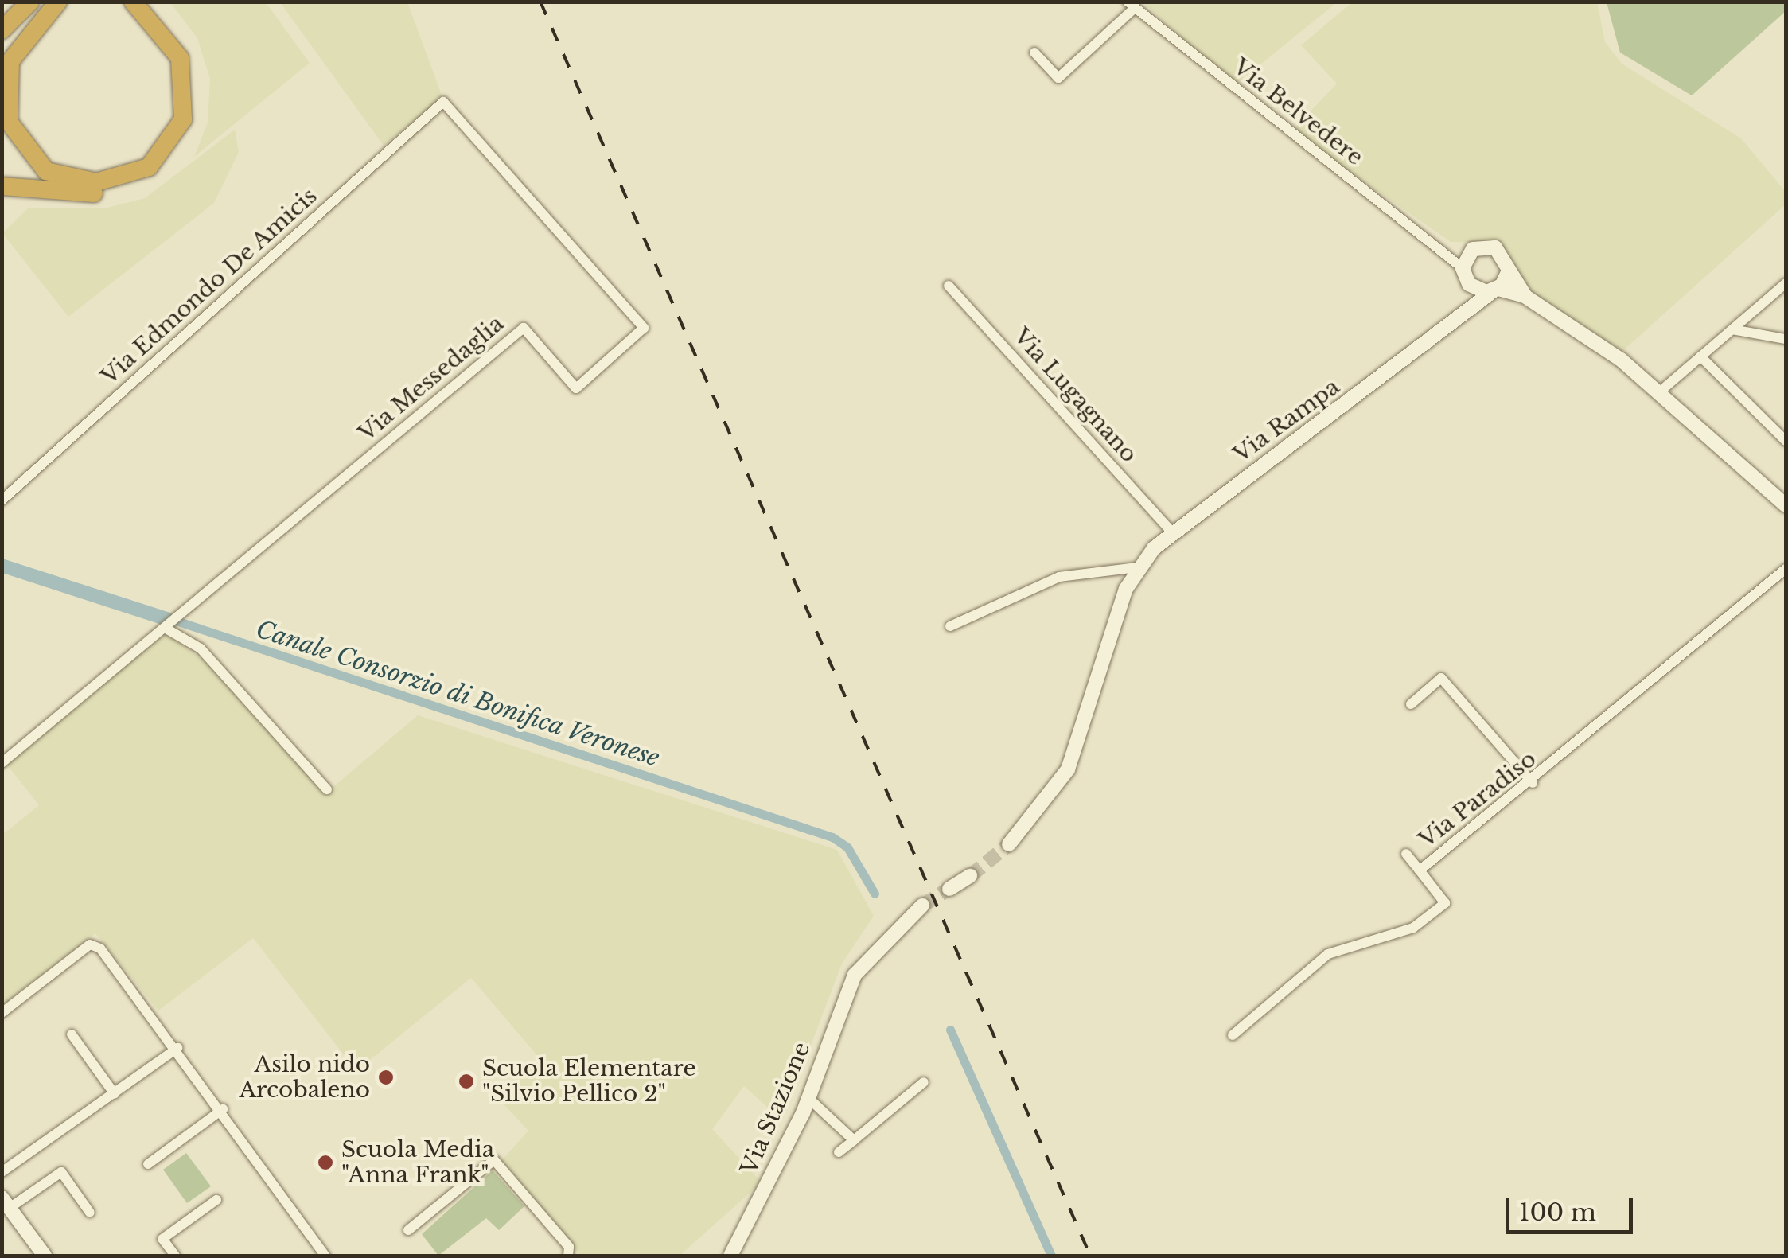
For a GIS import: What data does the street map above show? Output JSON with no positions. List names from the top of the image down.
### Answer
{
  "streets": {
    "street": [
      "Via Belvedere",
      "Via Edmondo De Amicis",
      "Via Messedaglia",
      "Via Lugagnano",
      "Via Rampa",
      "Via Paradiso",
      "Via Stazione"
    ]
  },
  "crossings": [
    ["Via Belvedere", "Via Rampa"],
    ["Via Edmondo De Amicis", "Via Messedaglia"],
    ["Via Lugagnano", "Via Rampa"]
  ],
  "water": ["Canale Consorzio di Bonifica Veronese"],
  "places": ["Asilo nido Arcobaleno", "Scuola Elementare \"Silvio Pellico 2\"", "Scuola Media \"Anna Frank\""],
  "scale_bar": "100 m"
}
